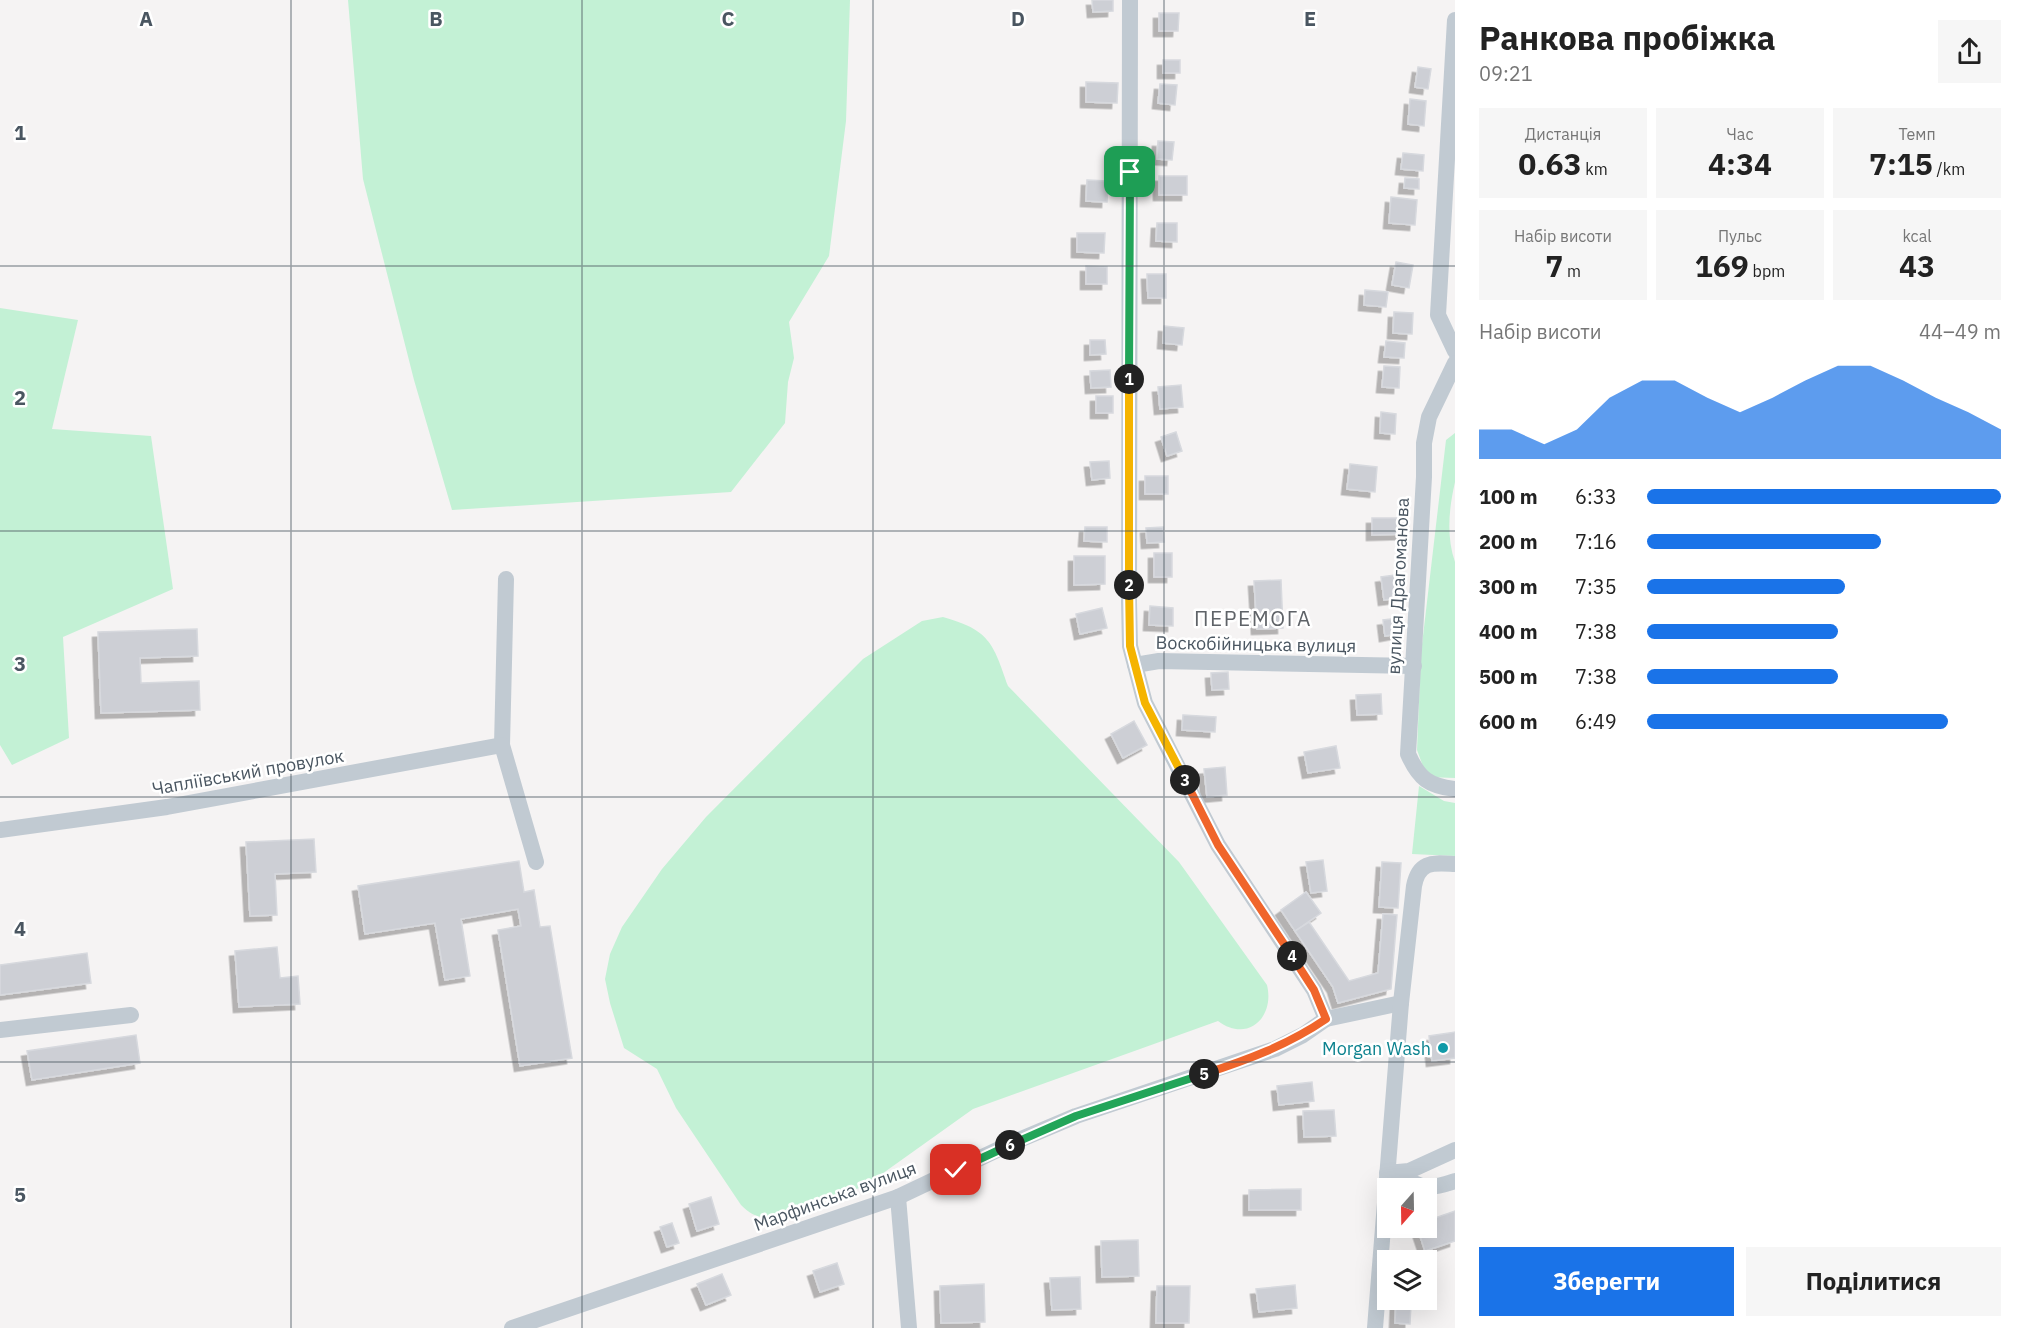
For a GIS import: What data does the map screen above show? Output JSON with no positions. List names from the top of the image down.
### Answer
{
  "streets": {
    "street": [
      "вулиця Драгоманова",
      "Воскобійницька вулиця",
      "Чапліївський провулок",
      "Марфинська вулиця"
    ]
  },
  "crossings": [
    ["вулиця Драгоманова", "Воскобійницька вулиця"],
    ["Воскобійницька вулиця", "Марфинська вулиця"]
  ],
  "districts": ["ПЕРЕМОГА"],
  "places": ["Morgan Wash"],
  "north": "bottom",
  "page": {
    "heading": ["Ранкова пробіжка", "09:21"],
    "stats": [
      ["Дистанція", "0.63 km"],
      ["Час", "4:34"],
      ["Темп", "7:15 /km"],
      ["Набір висоти", "7 m"],
      ["Пульс", "169 bpm"],
      ["kcal", "43"]
    ],
    "chart": ["Набір висоти", "44–49 m"],
    "pins": [
      "1",
      "2",
      "3",
      "4",
      "5",
      "6"
    ],
    "list": [
      {
        "name": "100 m",
        "note": "6:33"
      },
      {
        "name": "200 m",
        "note": "7:16"
      },
      {
        "name": "300 m",
        "note": "7:35"
      },
      {
        "name": "400 m",
        "note": "7:38"
      },
      {
        "name": "500 m",
        "note": "7:38"
      },
      {
        "name": "600 m",
        "note": "6:49"
      }
    ],
    "buttons": ["Зберегти", "Поділитися"]
  },
  "grid": {
    "columns": [
      "A",
      "B",
      "C",
      "D",
      "E"
    ],
    "rows": [
      "1",
      "2",
      "3",
      "4",
      "5"
    ]
  }
}
